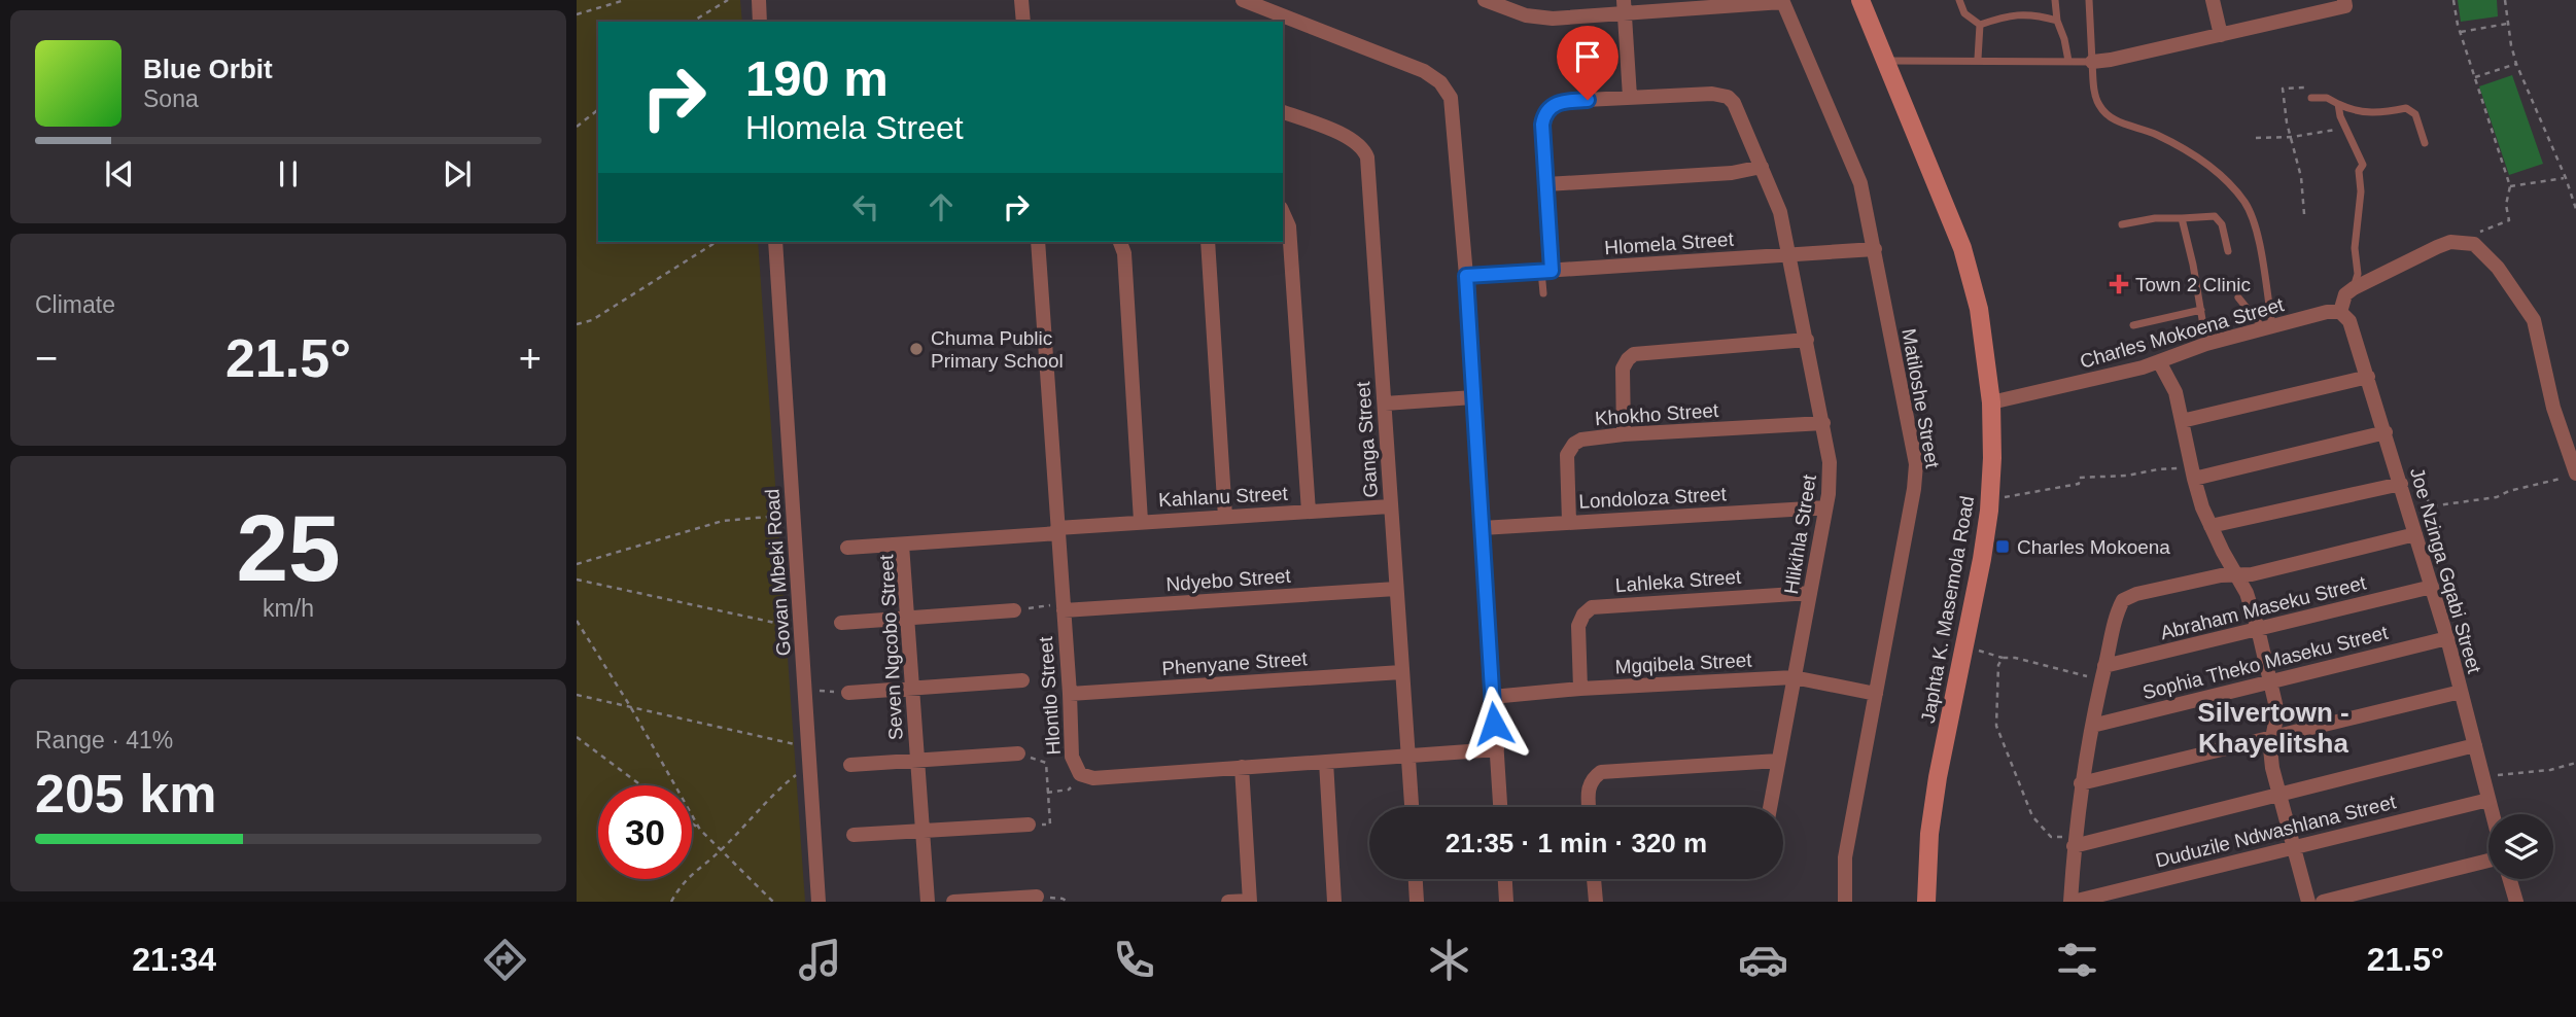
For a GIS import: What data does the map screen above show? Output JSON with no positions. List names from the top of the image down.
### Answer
{
  "streets": {
    "main road": ["Japhta K. Masemola Road"],
    "street": [
      "Hlomela Street",
      "Charles Mokoena Street",
      "Matiloshe Street",
      "Khokho Street",
      "Ganga Street",
      "Kahlanu Street",
      "Londoloza Street",
      "Hlikihla Street",
      "Joe Nzinga Gqabi Street",
      "Govan Mbeki Road",
      "Ndyebo Street",
      "Lahleka Street",
      "Abraham Maseku Street",
      "Seven Ngcobo Street",
      "Sophia Theko Maseku Street",
      "Phenyane Street",
      "Mgqibela Street",
      "Hlontlo Street",
      "Duduzile Ndwashlana Street"
    ]
  },
  "crossings": [
    ["Hlomela Street", "Matiloshe Street"],
    ["Hlomela Street", "Hlikihla Street"],
    ["Charles Mokoena Street", "Joe Nzinga Gqabi Street"],
    ["Charles Mokoena Street", "Japhta K. Masemola Road"],
    ["Matiloshe Street", "Mgqibela Street"],
    ["Khokho Street", "Londoloza Street"],
    ["Khokho Street", "Hlikihla Street"],
    ["Ganga Street", "Kahlanu Street"],
    ["Ganga Street", "Ndyebo Street"],
    ["Ganga Street", "Phenyane Street"],
    ["Ganga Street", "Hlontlo Street"],
    ["Kahlanu Street", "Seven Ngcobo Street"],
    ["Kahlanu Street", "Hlontlo Street"],
    ["Londoloza Street", "Hlikihla Street"],
    ["Hlikihla Street", "Lahleka Street"],
    ["Hlikihla Street", "Mgqibela Street"],
    ["Joe Nzinga Gqabi Street", "Abraham Maseku Street"],
    ["Joe Nzinga Gqabi Street", "Sophia Theko Maseku Street"],
    ["Joe Nzinga Gqabi Street", "Duduzile Ndwashlana Street"],
    ["Ndyebo Street", "Hlontlo Street"],
    ["Lahleka Street", "Mgqibela Street"],
    ["Seven Ngcobo Street", "Hlontlo Street"],
    ["Phenyane Street", "Hlontlo Street"]
  ],
  "districts": ["Silvertown - Khayelitsha"],
  "places": {
    "health": ["Town 2 Clinic"],
    "other": ["Chuma Public Primary School"],
    "transit": ["Charles Mokoena"]
  },
  "page": {
    "turn": ["190 m", "Hlomela Street"],
    "song": ["Blue Orbit", "Sona"],
    "tile": [
      "Climate",
      ["25", "km/h"],
      ["Range · 41%", "205 km"]
    ],
    "heat": ["−", "21.5°", "+"],
    "limit": "30",
    "trip": "21:35 · 1 min · 320 m",
    "tabs": ["21:34", "21.5°"]
  }
}
